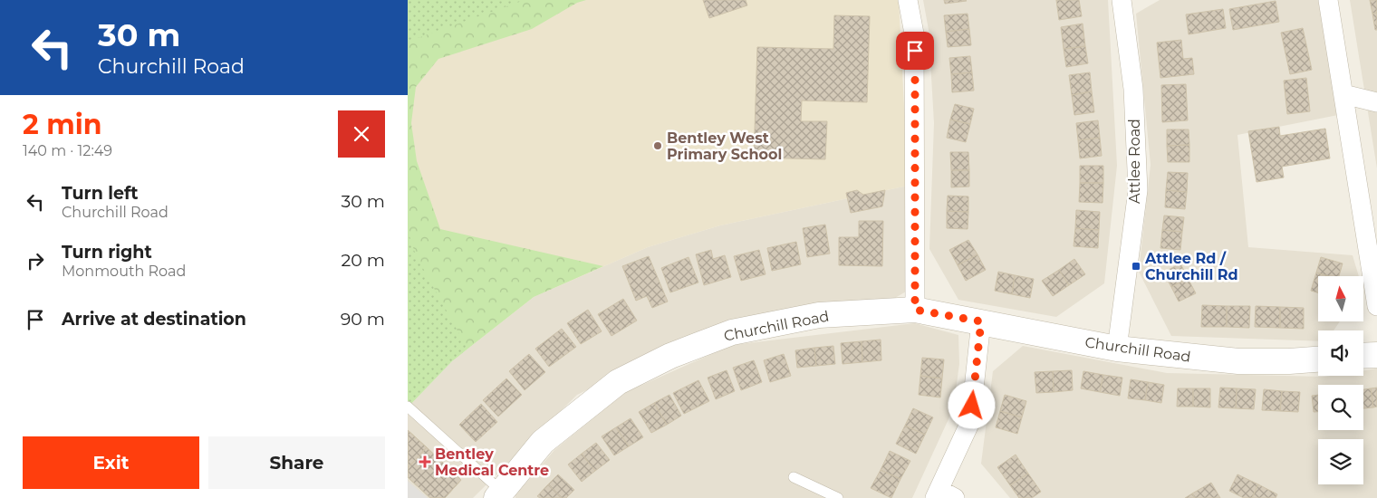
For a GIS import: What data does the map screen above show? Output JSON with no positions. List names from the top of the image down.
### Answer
{
  "streets": {
    "street": ["Attlee Road", "Churchill Road"]
  },
  "crossings": [
    ["Attlee Road", "Churchill Road"]
  ],
  "places": {
    "other": ["Bentley West Primary School"],
    "transit": ["Attlee Rd / Churchill Rd"],
    "health": ["Bentley Medical Centre"]
  },
  "north": "top",
  "page": {
    "turn": ["30 m", "Churchill Road"],
    "heading": ["2 min", "140 m · 12:49"],
    "list": [
      {
        "name": "Turn left",
        "note": "Churchill Road",
        "value": "30 m"
      },
      {
        "name": "Turn right",
        "note": "Monmouth Road",
        "value": "20 m"
      },
      {
        "name": "Arrive at destination",
        "value": "90 m"
      }
    ],
    "buttons": ["Exit", "Share"]
  }
}
